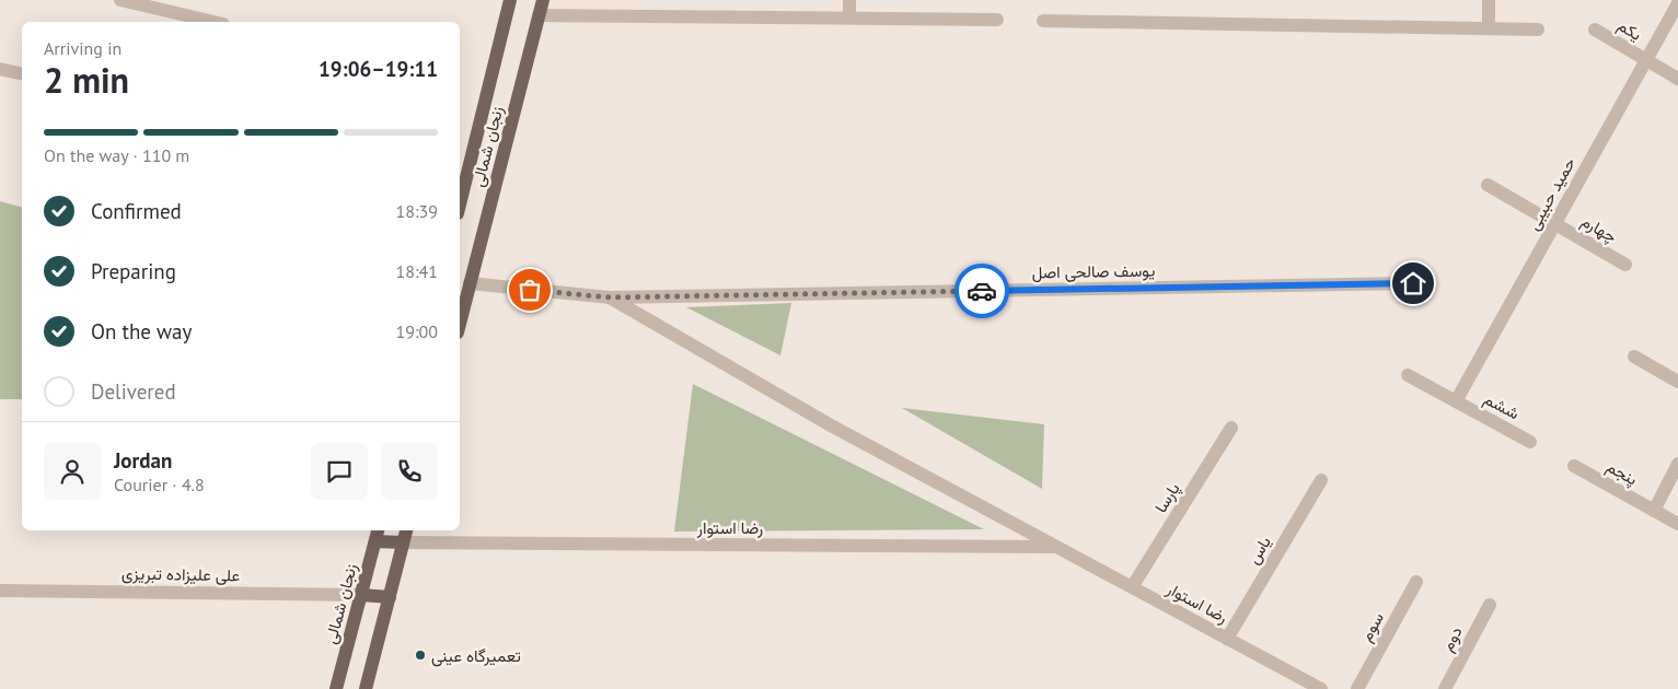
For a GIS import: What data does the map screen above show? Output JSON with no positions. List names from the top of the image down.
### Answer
{
  "streets": {
    "main road": ["زنجان شمالی"],
    "street": [
      "یکم",
      "حمید حبیبی",
      "چهارم",
      "یوسف صالحی اصل",
      "ششم",
      "پنجم",
      "پارسا",
      "رضا استوار",
      "یاس",
      "علی علیزاده تبریزی",
      "سوم",
      "دوم"
    ]
  },
  "crossings": [
    ["یکم", "حمید حبیبی"],
    ["زنجان شمالی", "رضا استوار"],
    ["زنجان شمالی", "علی علیزاده تبریزی"],
    ["حمید حبیبی", "چهارم"],
    ["حمید حبیبی", "ششم"],
    ["یوسف صالحی اصل", "رضا استوار"],
    ["پارسا", "رضا استوار"],
    ["رضا استوار", "یاس"]
  ],
  "places": ["تعمیرگاه عینی"],
  "page": {
    "heading": ["2 min", "Arriving in", "19:06–19:11"],
    "panel": ["Jordan", "Courier · 4.8"],
    "bar": "On the way · 110 m",
    "list": [
      ["Confirmed", "18:39"],
      ["Preparing", "18:41"],
      ["On the way", "19:00"],
      "Delivered"
    ]
  }
}
